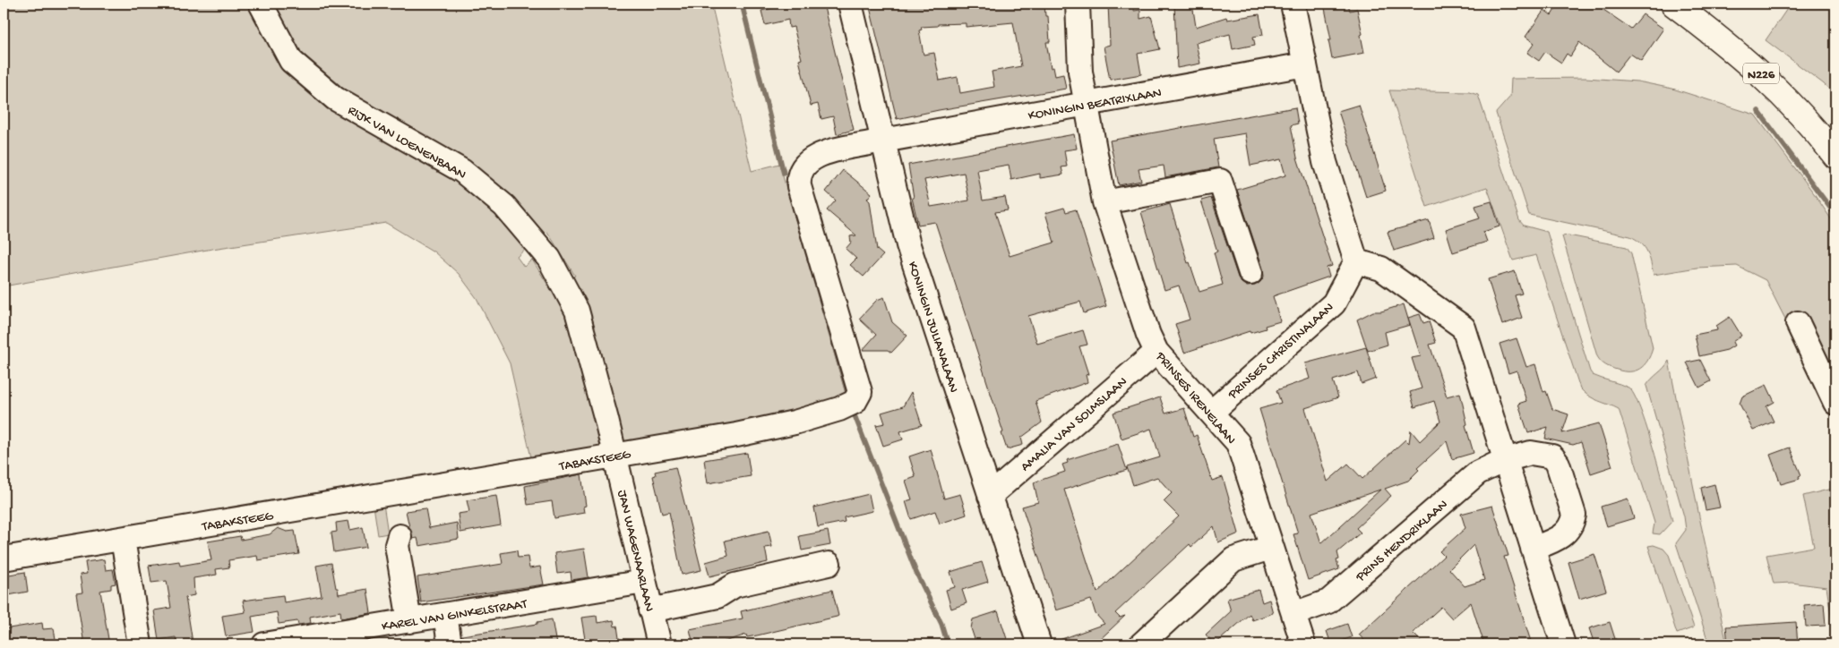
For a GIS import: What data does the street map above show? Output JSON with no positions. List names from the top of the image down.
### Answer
{
  "streets": {
    "main road": ["N226"],
    "street": [
      "KONINGIN BEATRIXLAAN",
      "RIJK VAN LOENENBAAN",
      "KONINGIN JULIANALAAN",
      "PRINSES CHRISTINALAAN",
      "PRINSES IRENELAAN",
      "AMALIA VAN SOLMSLAAN",
      "TABAKSTEEG",
      "PRINS HENDRIKLAAN",
      "JAN WAGENAARLAAN",
      "KAREL VAN GINKELSTRAAT"
    ]
  },
  "crossings": [
    ["KONINGIN BEATRIXLAAN", "KONINGIN JULIANALAAN"],
    ["KONINGIN BEATRIXLAAN", "PRINSES IRENELAAN"],
    ["KONINGIN BEATRIXLAAN", "TABAKSTEEG"],
    ["RIJK VAN LOENENBAAN", "TABAKSTEEG"],
    ["RIJK VAN LOENENBAAN", "JAN WAGENAARLAAN"],
    ["KONINGIN JULIANALAAN", "AMALIA VAN SOLMSLAAN"],
    ["KONINGIN JULIANALAAN", "TABAKSTEEG"],
    ["PRINSES CHRISTINALAAN", "PRINSES IRENELAAN"],
    ["PRINSES IRENELAAN", "AMALIA VAN SOLMSLAAN"],
    ["PRINSES IRENELAAN", "PRINS HENDRIKLAAN"],
    ["TABAKSTEEG", "JAN WAGENAARLAAN"],
    ["JAN WAGENAARLAAN", "KAREL VAN GINKELSTRAAT"]
  ]
}
